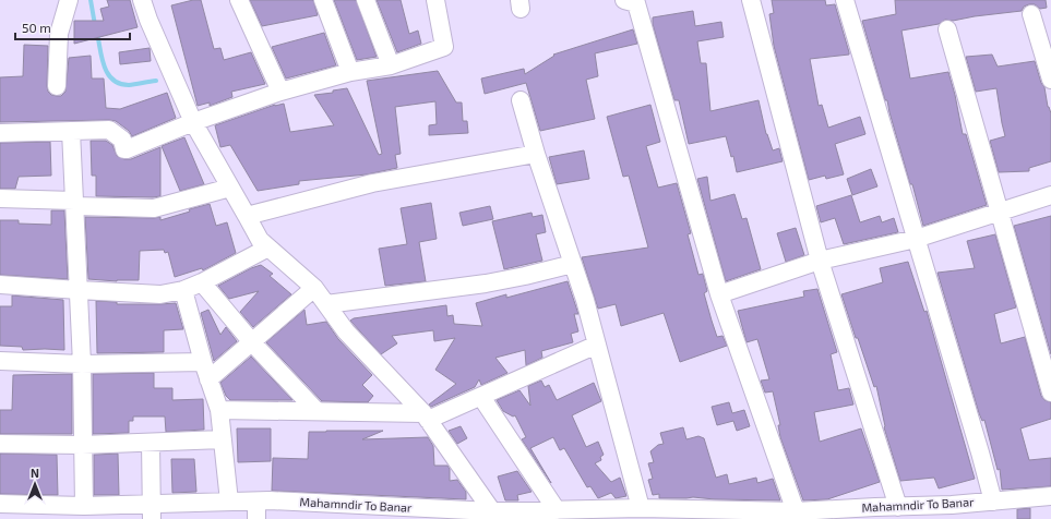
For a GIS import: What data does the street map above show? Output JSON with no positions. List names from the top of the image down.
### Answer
{
  "streets": {
    "street": ["Mahamndir To Banar"]
  },
  "scale_bar": "50 m",
  "north": "top"
}
